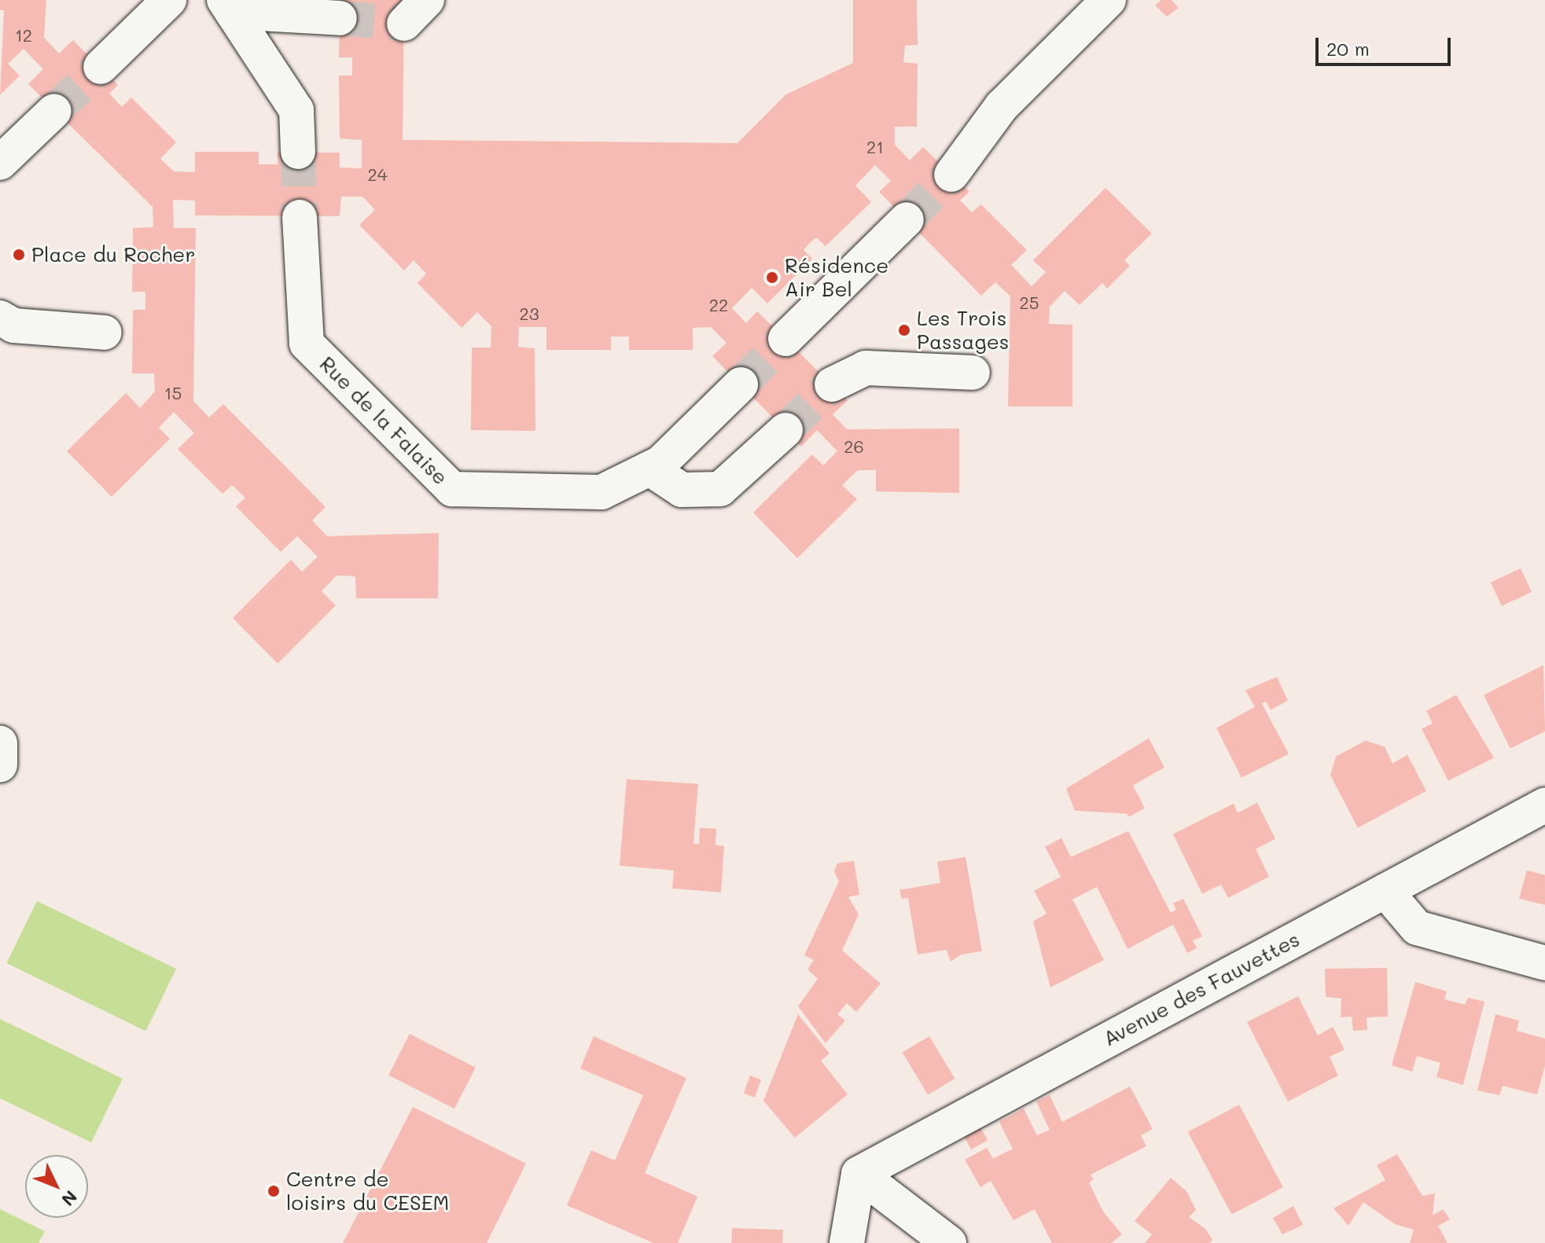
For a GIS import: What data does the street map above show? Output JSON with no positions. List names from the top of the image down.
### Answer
{
  "streets": {
    "street": ["Rue de la Falaise", "Avenue des Fauvettes"]
  },
  "places": [
    "Place du Rocher",
    "Résidence Air Bel",
    "Les Trois Passages",
    "Centre de loisirs du CESEM"
  ],
  "house_numbers": [
    "12",
    "21",
    "24",
    "25",
    "22",
    "23",
    "15",
    "26"
  ],
  "scale_bar": "20 m",
  "north": "bottom right"
}
